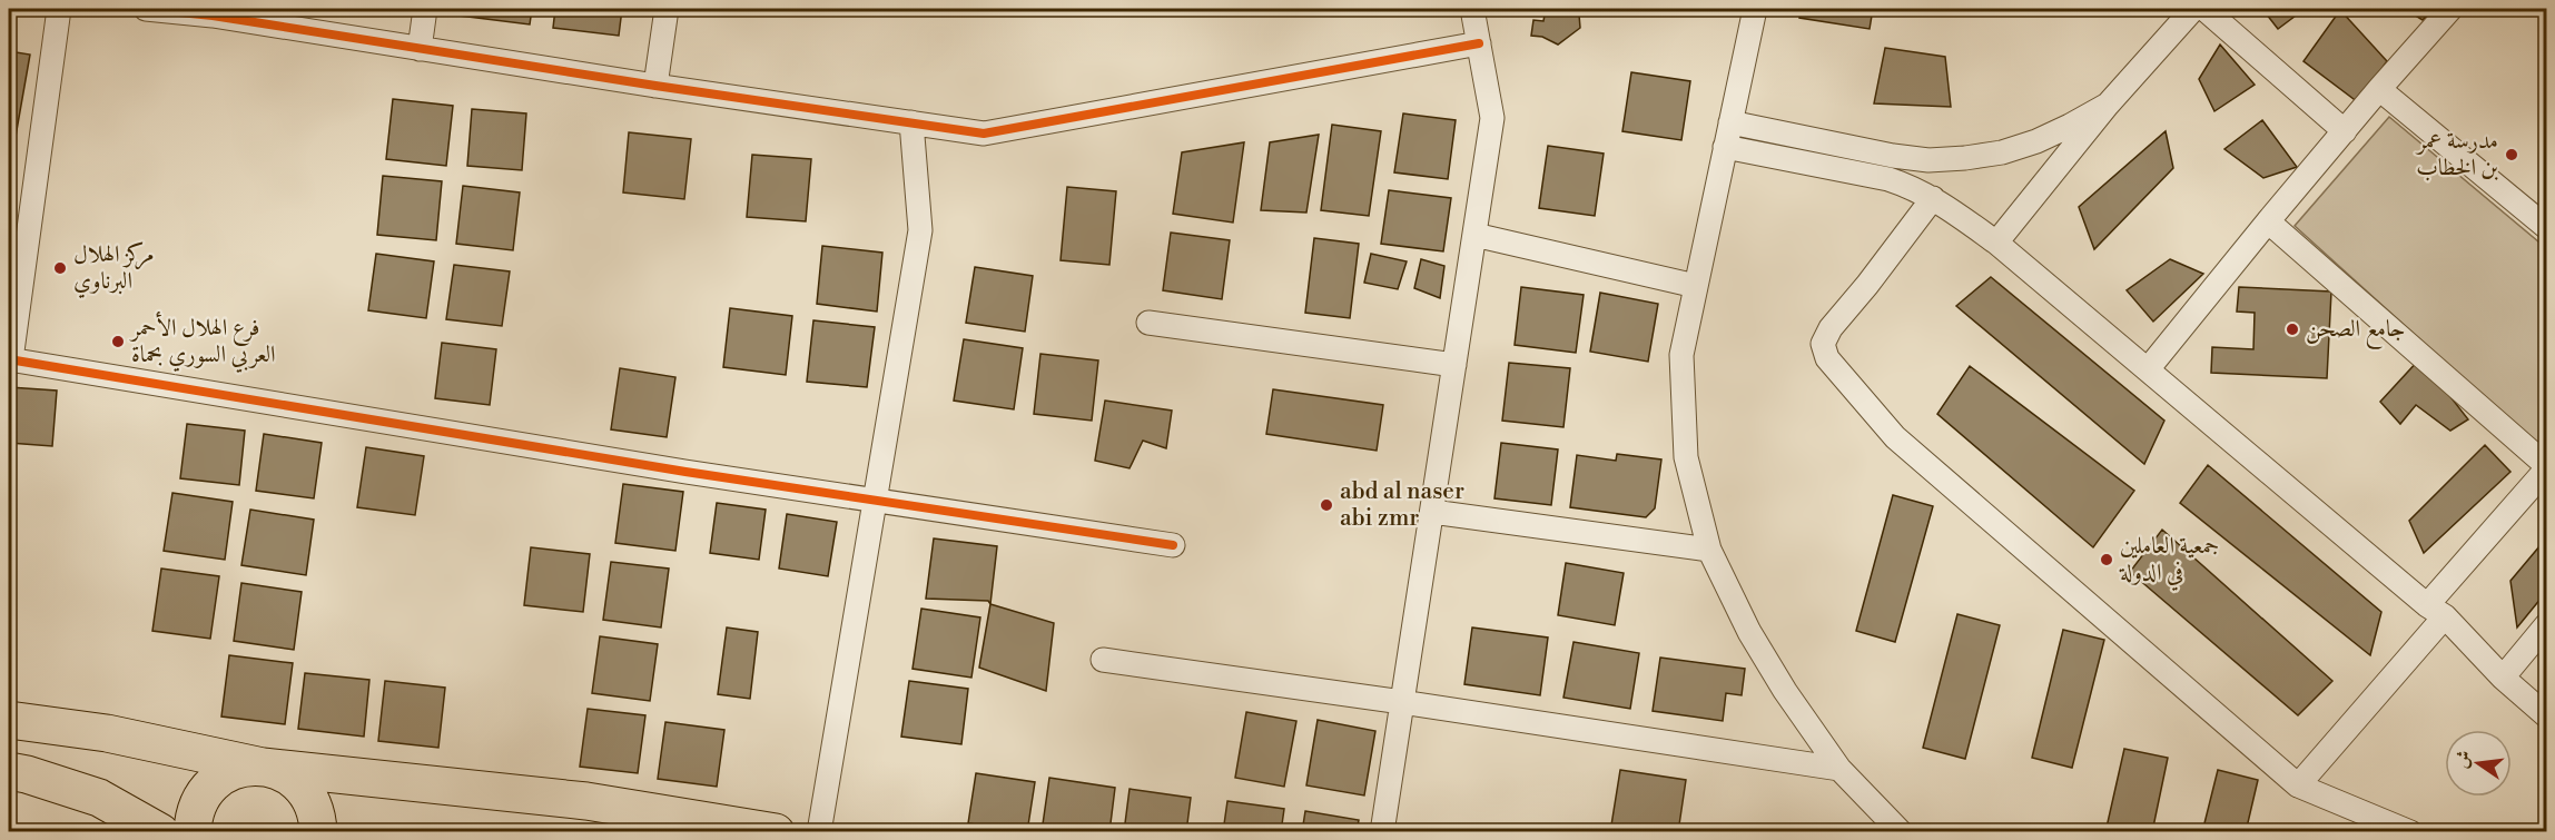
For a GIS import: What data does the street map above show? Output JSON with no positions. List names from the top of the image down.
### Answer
{
  "places": [
    "مدرسة عمر بن الخطاب",
    "مركز الهلال البرناوي",
    "جامع الصحن",
    "فرع الهلال الأحمر العربي السوري بحماة",
    "abd al naser abi zmr",
    "جمعية العاملين في الدولة"
  ],
  "north": "left"
}
